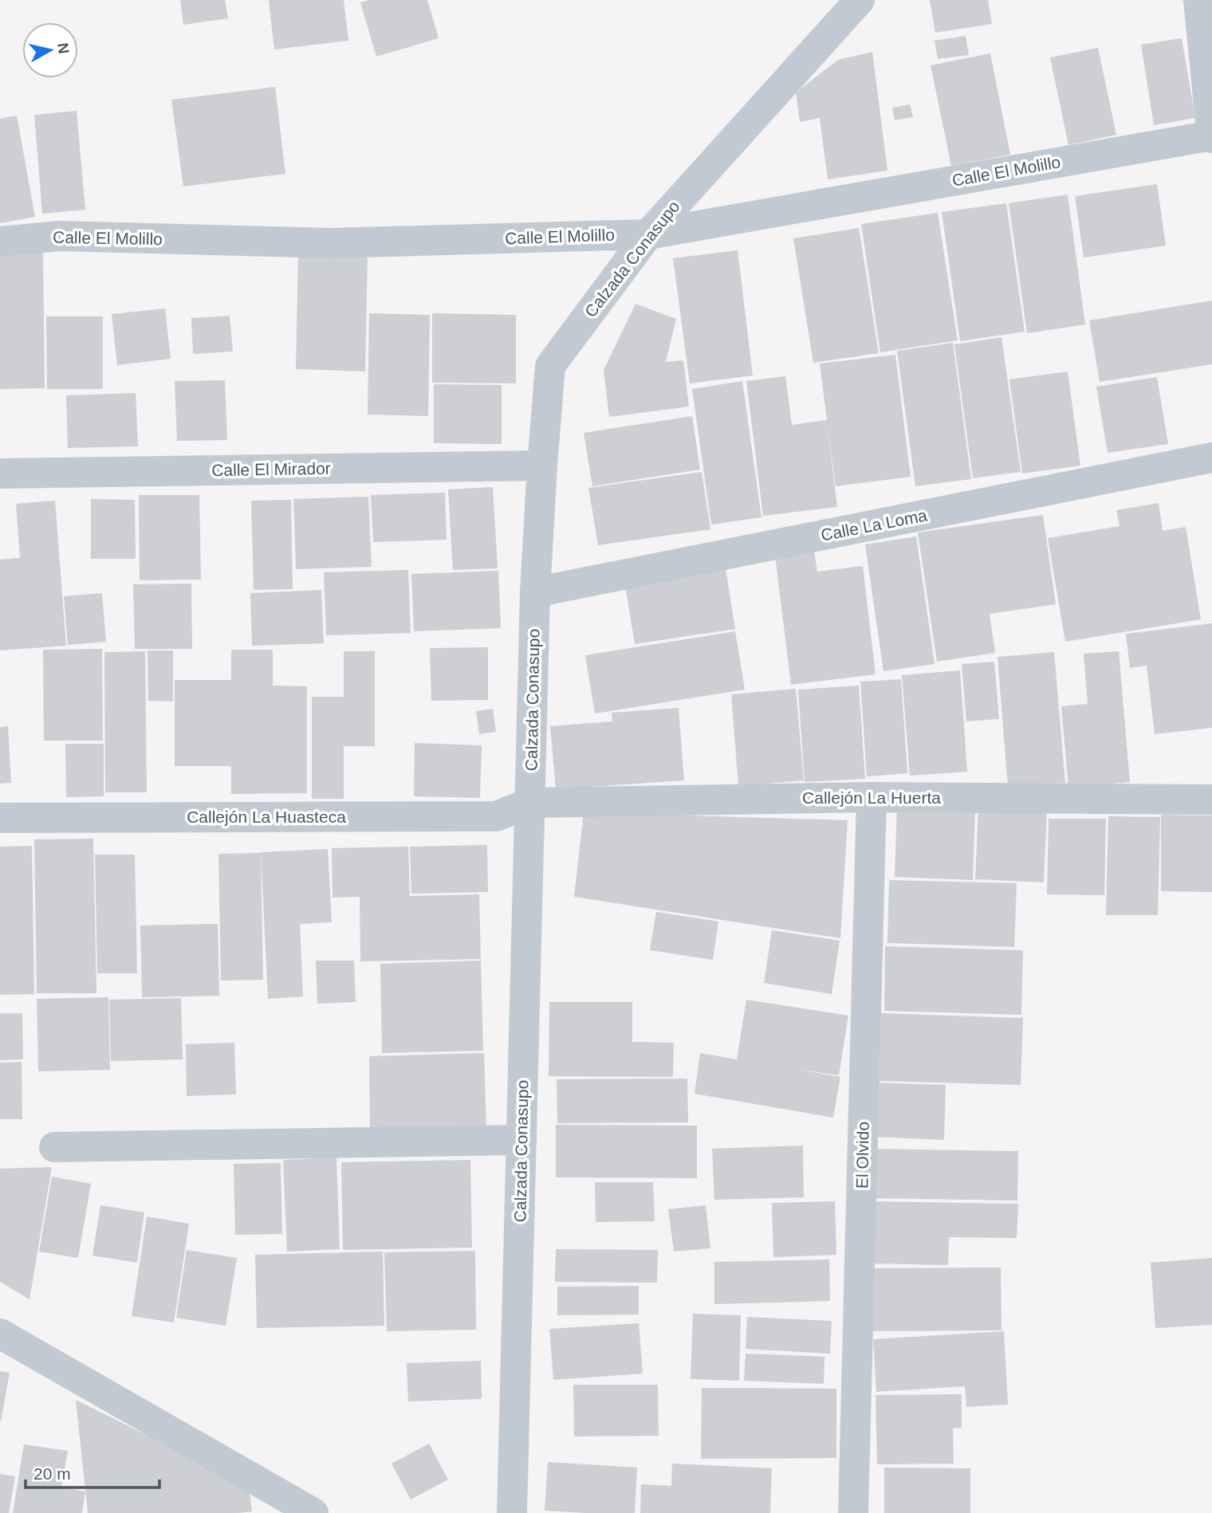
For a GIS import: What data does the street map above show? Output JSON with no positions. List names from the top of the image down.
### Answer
{
  "streets": {
    "street": [
      "Calle El Molillo",
      "Calzada Conasupo",
      "Calle El Mirador",
      "Calle La Loma",
      "Callejón La Huerta",
      "Callejón La Huasteca",
      "El Olvido"
    ]
  },
  "crossings": [
    ["Calle El Molillo", "Calzada Conasupo"],
    ["Calzada Conasupo", "Calle El Mirador"],
    ["Calzada Conasupo", "Calle La Loma"],
    ["Calzada Conasupo", "Callejón La Huerta"],
    ["Calzada Conasupo", "Callejón La Huasteca"],
    ["Callejón La Huerta", "Callejón La Huasteca"],
    ["Callejón La Huerta", "El Olvido"]
  ],
  "scale_bar": "20 m",
  "north": "right"
}
